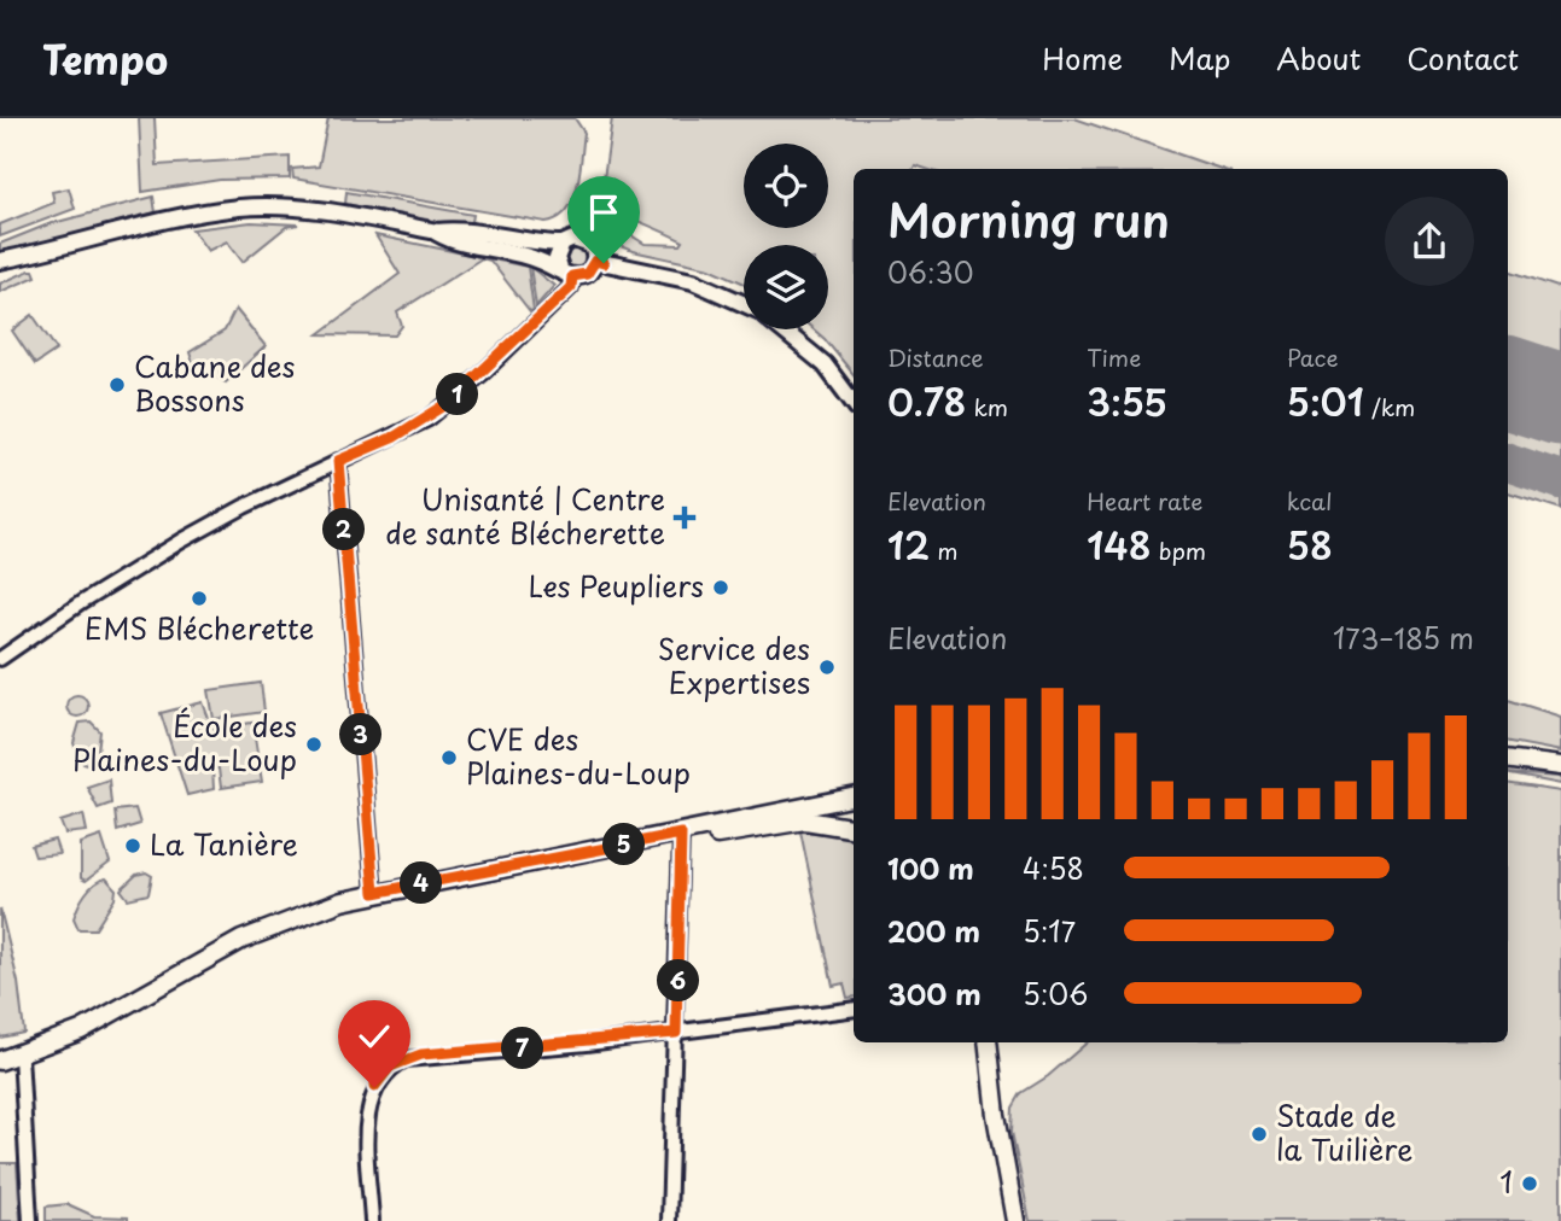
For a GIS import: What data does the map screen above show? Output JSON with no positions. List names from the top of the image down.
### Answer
{
  "places": {
    "other": [
      "Cabane des Bossons",
      "Les Peupliers",
      "EMS Blécherette",
      "Service des Expertises",
      "École des Plaines-du-Loup",
      "CVE des Plaines-du-Loup",
      "La Tanière",
      "Stade de la Tuilière",
      "1"
    ],
    "health": ["Unisanté | Centre de santé Blécherette"]
  },
  "page": {
    "header": "Tempo",
    "nav": [
      "Home",
      "Map",
      "About",
      "Contact"
    ],
    "heading": ["Morning run", "06:30"],
    "stats": [
      ["Distance", "0.78 km"],
      ["Time", "3:55"],
      ["Pace", "5:01 /km"],
      ["Elevation", "12 m"],
      ["Heart rate", "148 bpm"],
      ["kcal", "58"]
    ],
    "pins": [
      "1",
      "2",
      "3",
      "5",
      "4",
      "6",
      "7"
    ],
    "chart": ["Elevation", "173–185 m"],
    "list": [
      {
        "name": "100 m",
        "note": "4:58"
      },
      {
        "name": "200 m",
        "note": "5:17"
      },
      {
        "name": "300 m",
        "note": "5:06"
      }
    ]
  }
}
